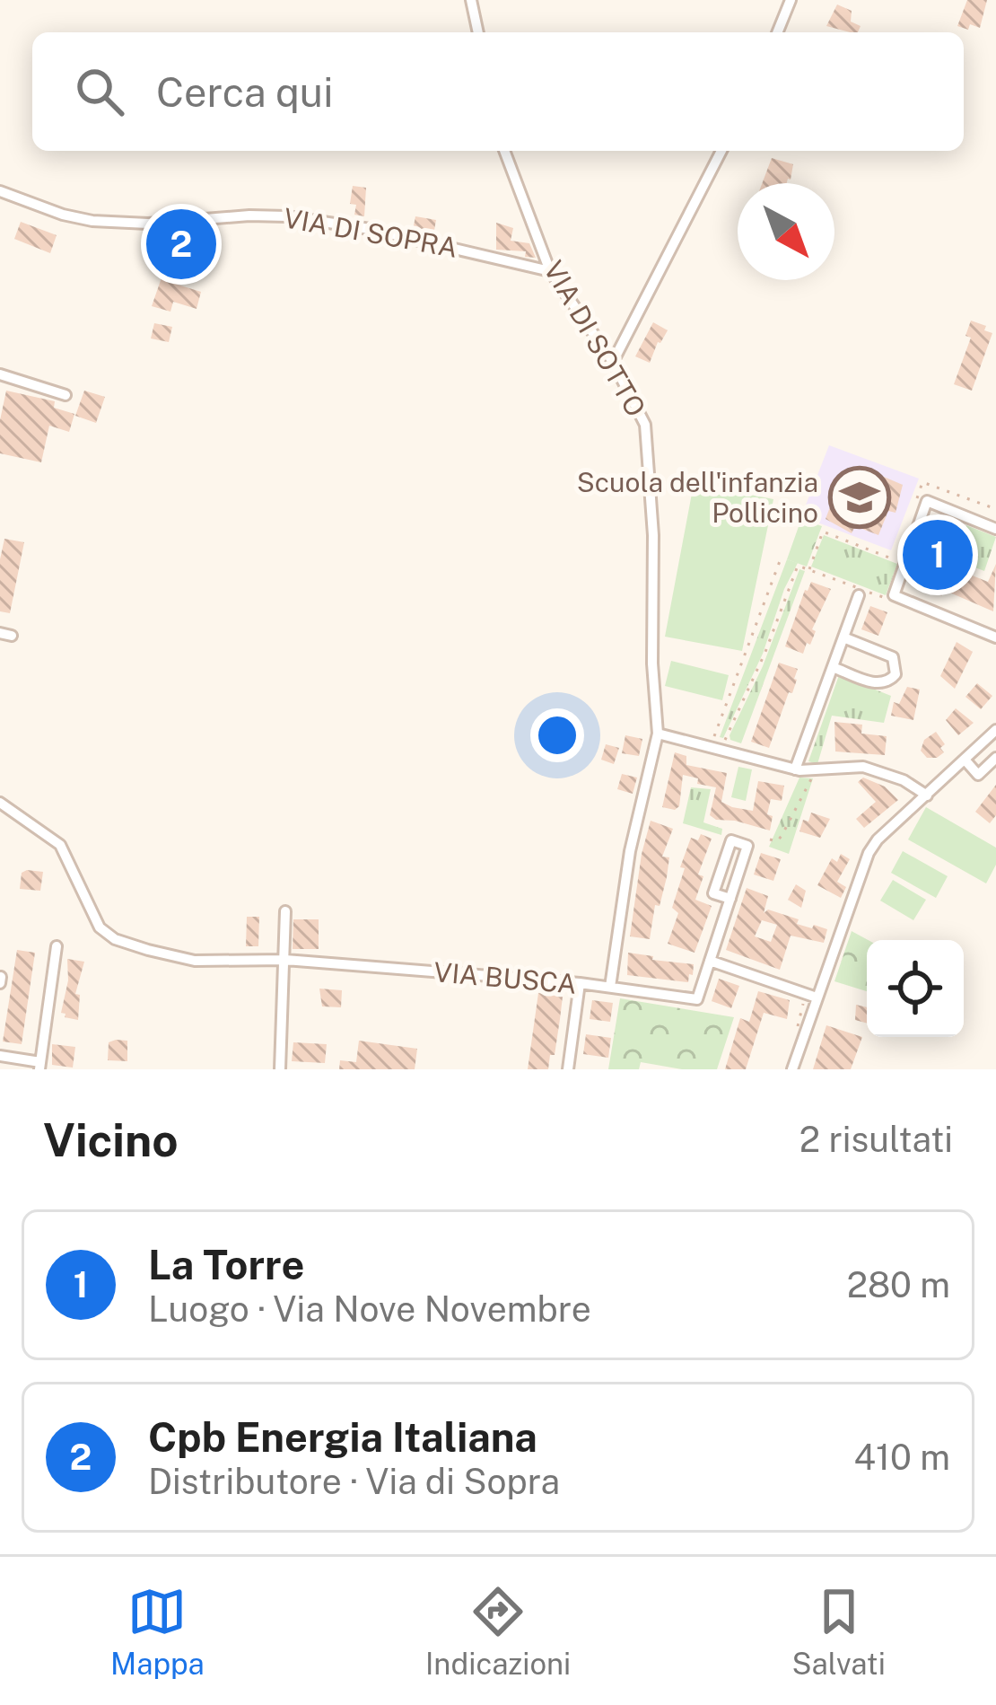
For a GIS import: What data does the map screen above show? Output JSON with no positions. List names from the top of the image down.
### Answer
{
  "streets": {
    "street": ["VIA DI SOPRA", "VIA DI SOTTO", "VIA BUSCA"]
  },
  "crossings": [
    ["VIA DI SOPRA", "VIA DI SOTTO"],
    ["VIA DI SOTTO", "VIA BUSCA"]
  ],
  "places": {
    "school or university": ["Scuola dell'infanzia Pollicino"]
  },
  "north": "bottom right",
  "page": {
    "search": "Cerca qui",
    "pins": ["2", "1"],
    "heading": ["Vicino", "2 risultati"],
    "list": [
      {
        "mark": "1",
        "name": "La Torre",
        "note": "Luogo · Via Nove Novembre",
        "value": "280 m"
      },
      {
        "mark": "2",
        "name": "Cpb Energia Italiana",
        "note": "Distributore · Via di Sopra",
        "value": "410 m"
      }
    ],
    "nav": ["Mappa", "Indicazioni", "Salvati"]
  }
}
